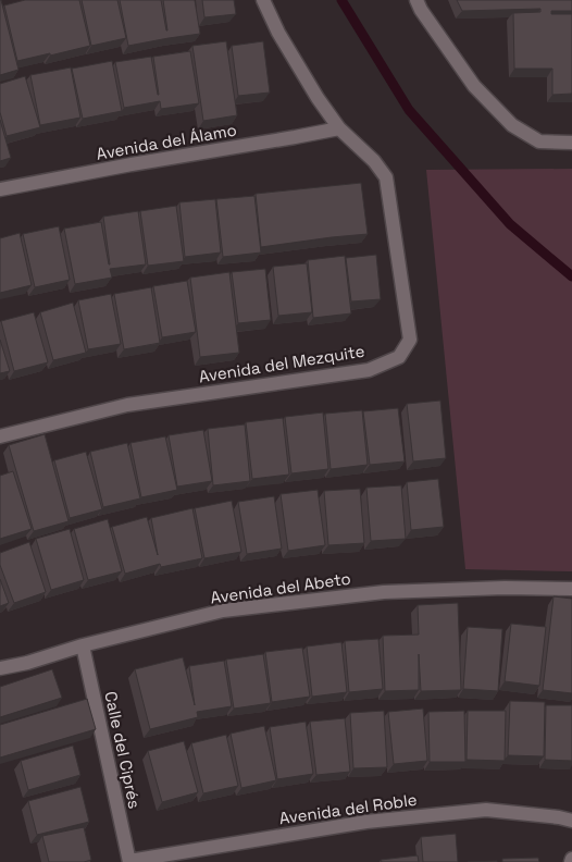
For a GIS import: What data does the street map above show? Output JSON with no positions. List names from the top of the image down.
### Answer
{
  "streets": {
    "street": [
      "Avenida del Álamo",
      "Avenida del Mezquite",
      "Avenida del Abeto",
      "Calle del Ciprés",
      "Avenida del Roble"
    ]
  },
  "crossings": [
    ["Avenida del Álamo", "Avenida del Mezquite"],
    ["Avenida del Abeto", "Calle del Ciprés"],
    ["Calle del Ciprés", "Avenida del Roble"]
  ]
}
